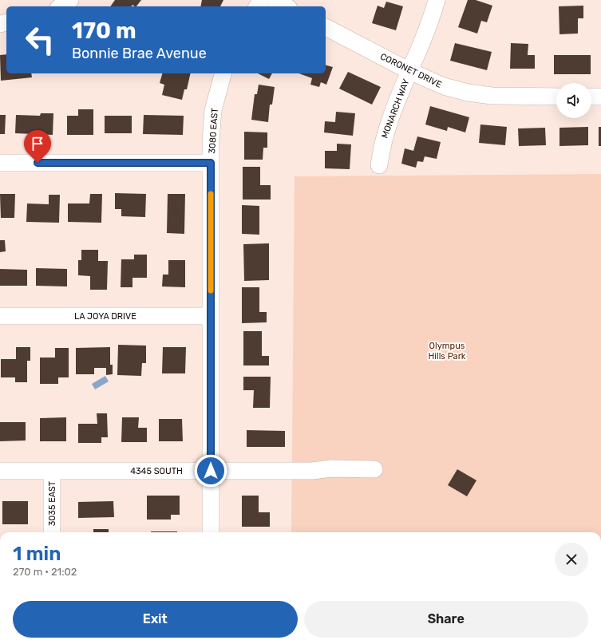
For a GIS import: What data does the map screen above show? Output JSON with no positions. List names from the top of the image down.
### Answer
{
  "streets": {
    "street": [
      "CORONET DRIVE",
      "MONARCH WAY",
      "3080 EAST",
      "LA JOYA DRIVE",
      "4345 SOUTH",
      "3035 EAST"
    ]
  },
  "crossings": [
    ["CORONET DRIVE", "MONARCH WAY"],
    ["3080 EAST", "LA JOYA DRIVE"],
    ["3080 EAST", "4345 SOUTH"],
    ["4345 SOUTH", "3035 EAST"]
  ],
  "parks": ["Olympus Hills Park"],
  "page": {
    "turn": ["170 m", "Bonnie Brae Avenue"],
    "heading": ["1 min", "270 m · 21:02"],
    "buttons": ["Exit", "Share"]
  }
}
